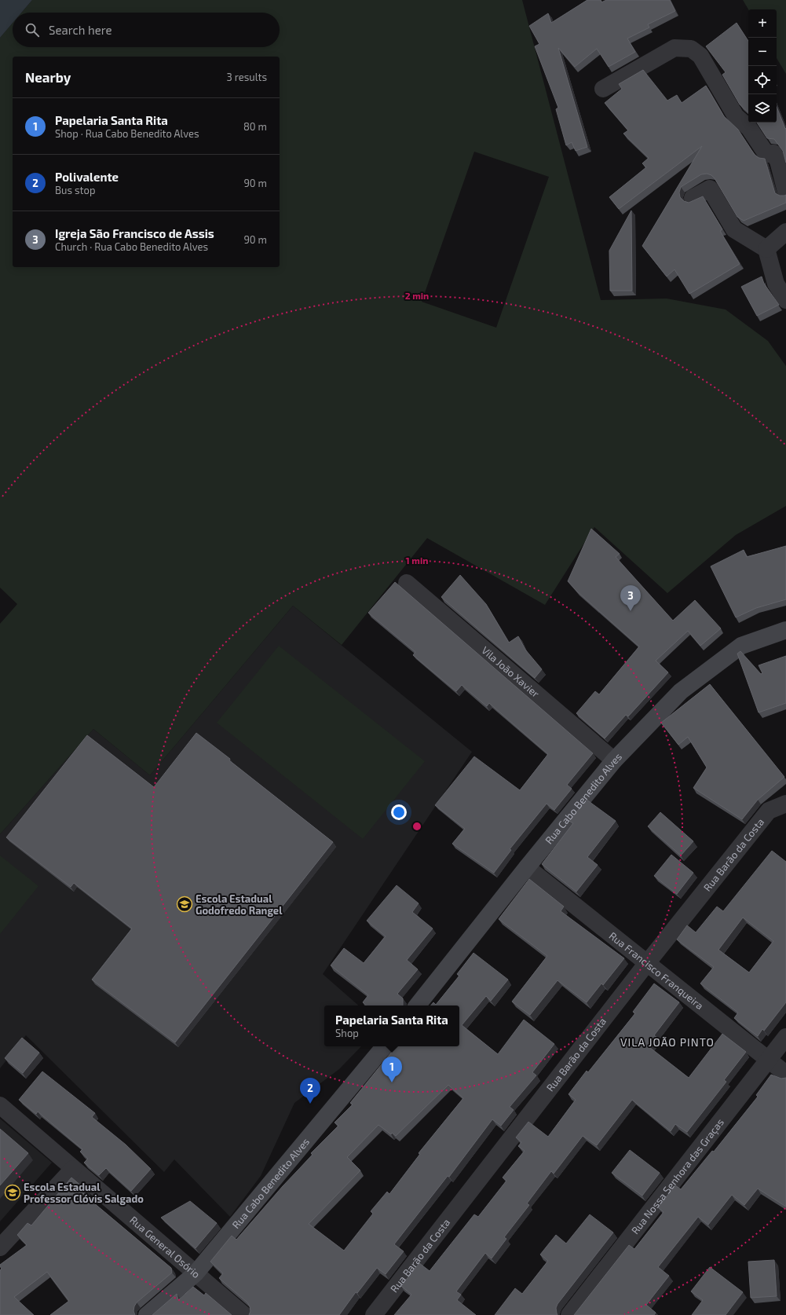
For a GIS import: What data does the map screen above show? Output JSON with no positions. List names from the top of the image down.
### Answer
{
  "streets": {
    "main road": ["Rua Cabo Benedito Alves"],
    "street": [
      "Vila João Xavier",
      "Rua Barão da Costa",
      "Rua Francisco Franqueira",
      "Rua Nossa Senhora das Graças",
      "Rua General Osório"
    ]
  },
  "crossings": [
    ["Vila João Xavier", "Rua Cabo Benedito Alves"],
    ["Rua Cabo Benedito Alves", "Rua Francisco Franqueira"],
    ["Rua Cabo Benedito Alves", "Rua General Osório"],
    ["Rua Barão da Costa", "Rua Francisco Franqueira"],
    ["Rua Francisco Franqueira", "Rua Nossa Senhora das Graças"]
  ],
  "districts": ["VILA JOÃO PINTO"],
  "places": {
    "school or university": ["Escola Estadual Godofredo Rangel", "Escola Estadual Professor Clóvis Salgado"]
  },
  "page": {
    "map_buttons": ["+", "−"],
    "search": "Search here",
    "heading": ["Nearby", "3 results"],
    "list": [
      {
        "mark": "1",
        "name": "Papelaria Santa Rita",
        "note": "Shop · Rua Cabo Benedito Alves",
        "value": "80 m"
      },
      {
        "mark": "2",
        "name": "Polivalente",
        "note": "Bus stop",
        "value": "90 m"
      },
      {
        "mark": "3",
        "name": "Igreja São Francisco de Assis",
        "note": "Church · Rua Cabo Benedito Alves",
        "value": "90 m"
      }
    ],
    "pins": ["3", "1", "2"],
    "popup": ["Papelaria Santa Rita", "Shop"]
  },
  "rings": ["2 min", "1 min"]
}
